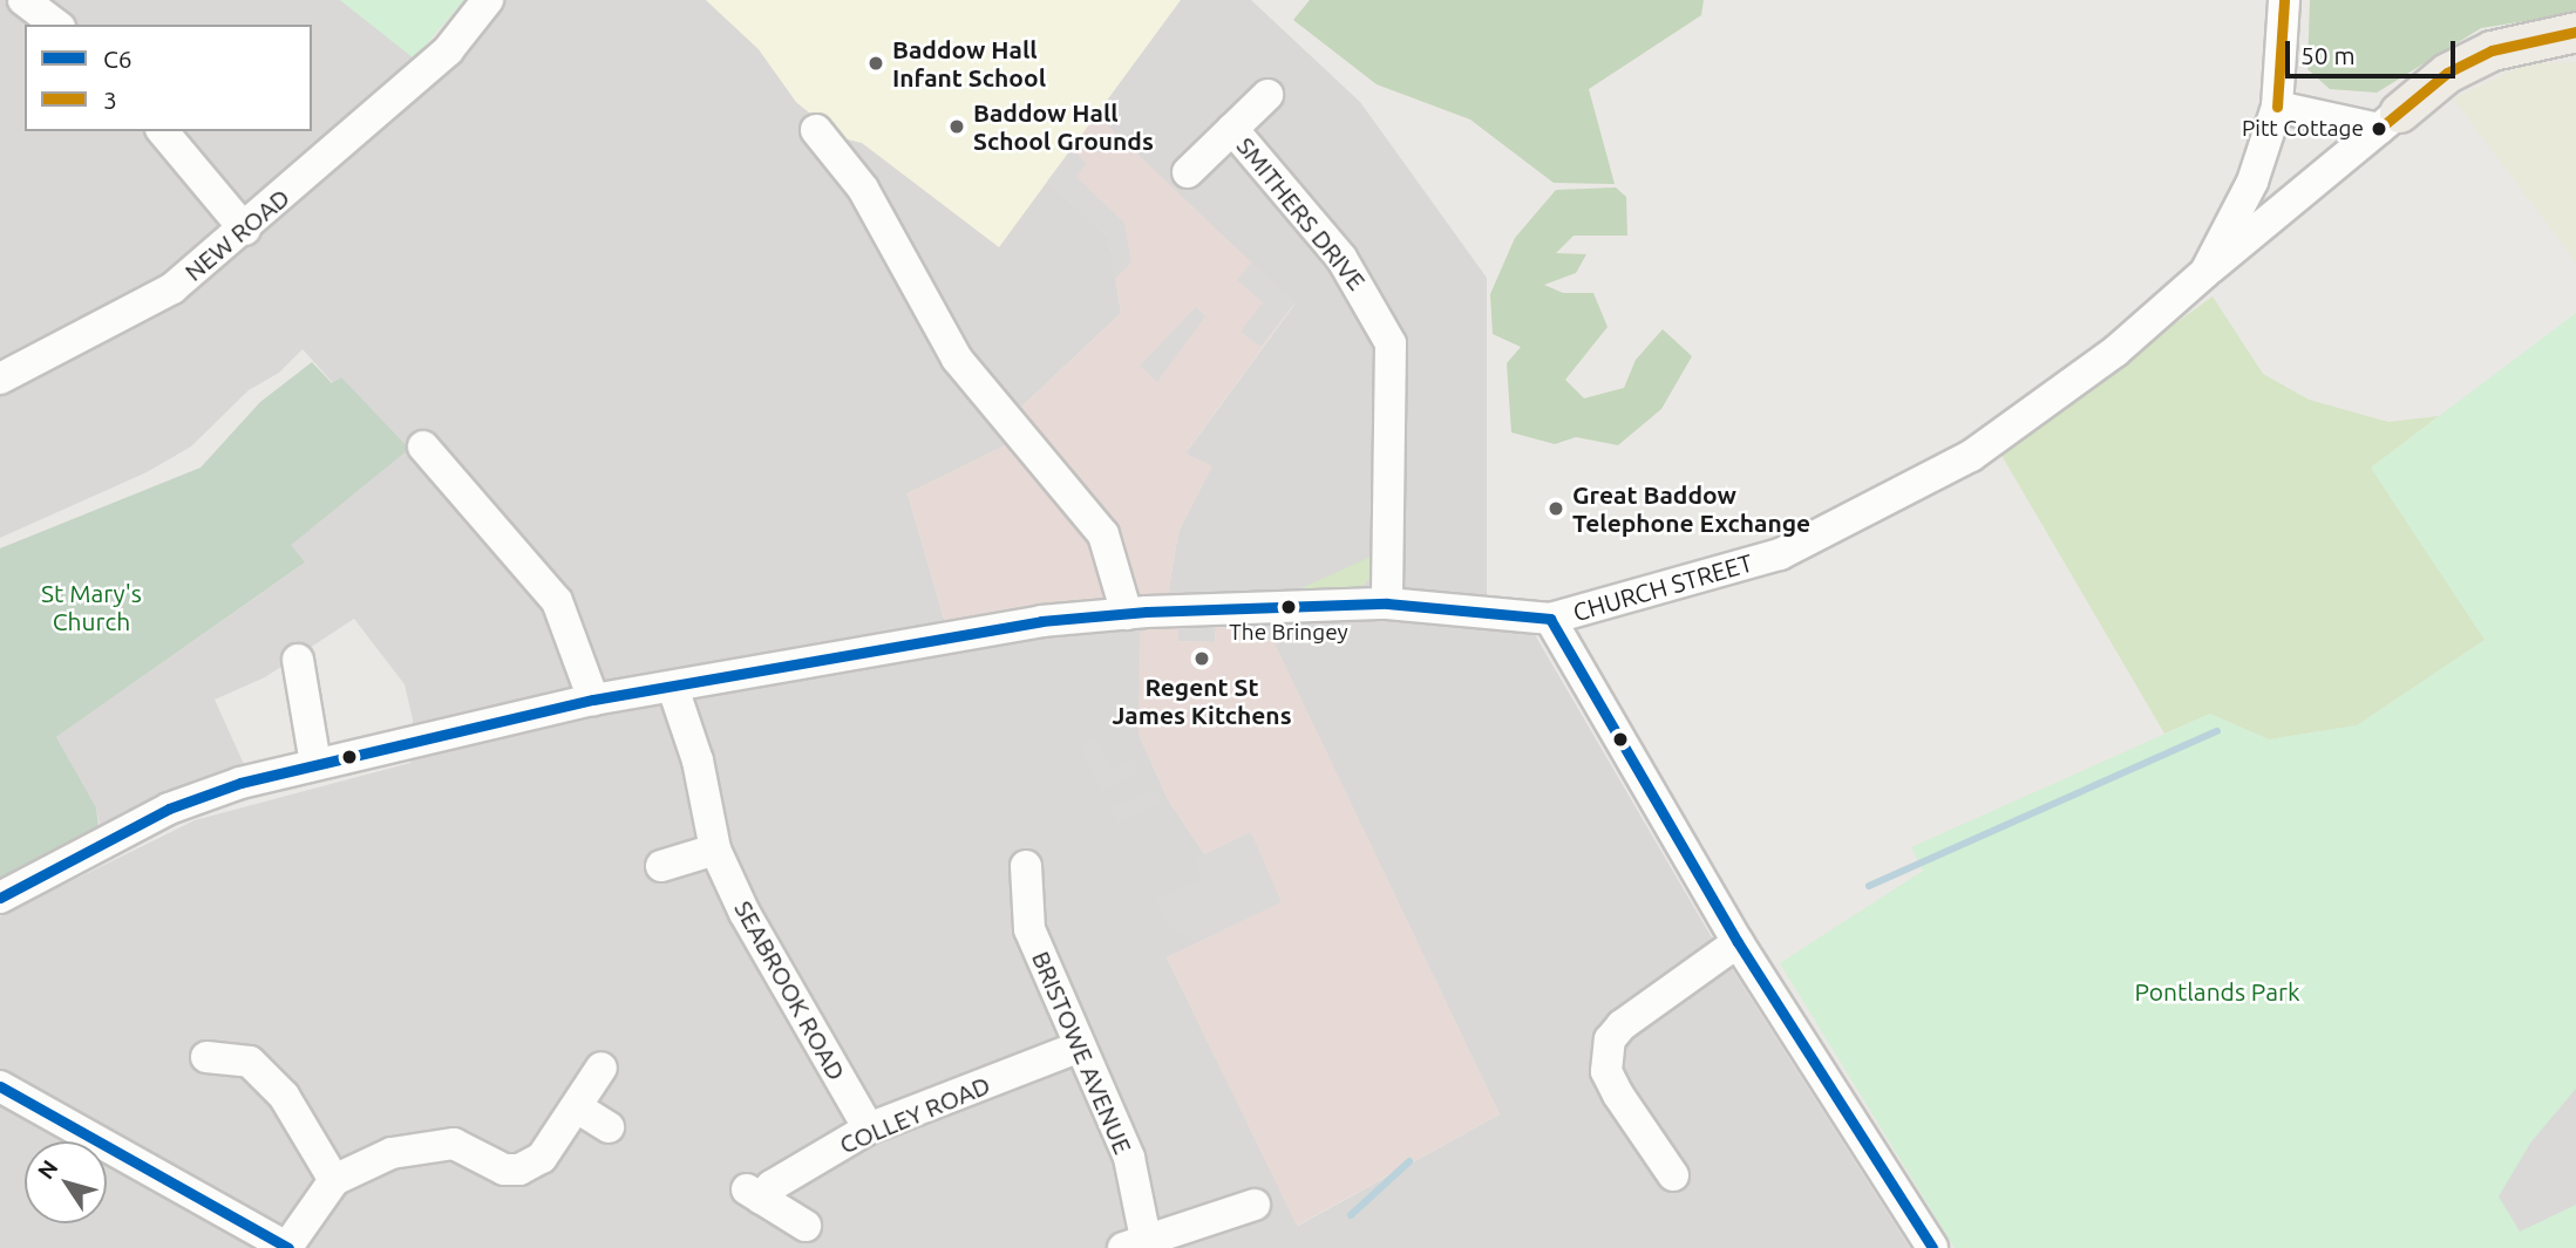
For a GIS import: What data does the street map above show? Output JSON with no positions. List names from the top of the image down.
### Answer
{
  "streets": {
    "street": [
      "SMITHERS DRIVE",
      "NEW ROAD",
      "CHURCH STREET",
      "SEABROOK ROAD",
      "BRISTOWE AVENUE",
      "COLLEY ROAD"
    ]
  },
  "crossings": [
    ["SMITHERS DRIVE", "CHURCH STREET"],
    ["CHURCH STREET", "SEABROOK ROAD"],
    ["SEABROOK ROAD", "COLLEY ROAD"],
    ["BRISTOWE AVENUE", "COLLEY ROAD"]
  ],
  "parks": ["St Mary's Church", "Pontlands Park"],
  "places": [
    "Baddow Hall Infant School",
    "Baddow Hall School Grounds",
    "Pitt Cottage",
    "Great Baddow Telephone Exchange",
    "The Bringey",
    "Regent St James Kitchens"
  ],
  "lines": ["transit line 3", "transit line C6"],
  "legend": ["C6", "3"],
  "scale_bar": "50 m",
  "north": "top left"
}
